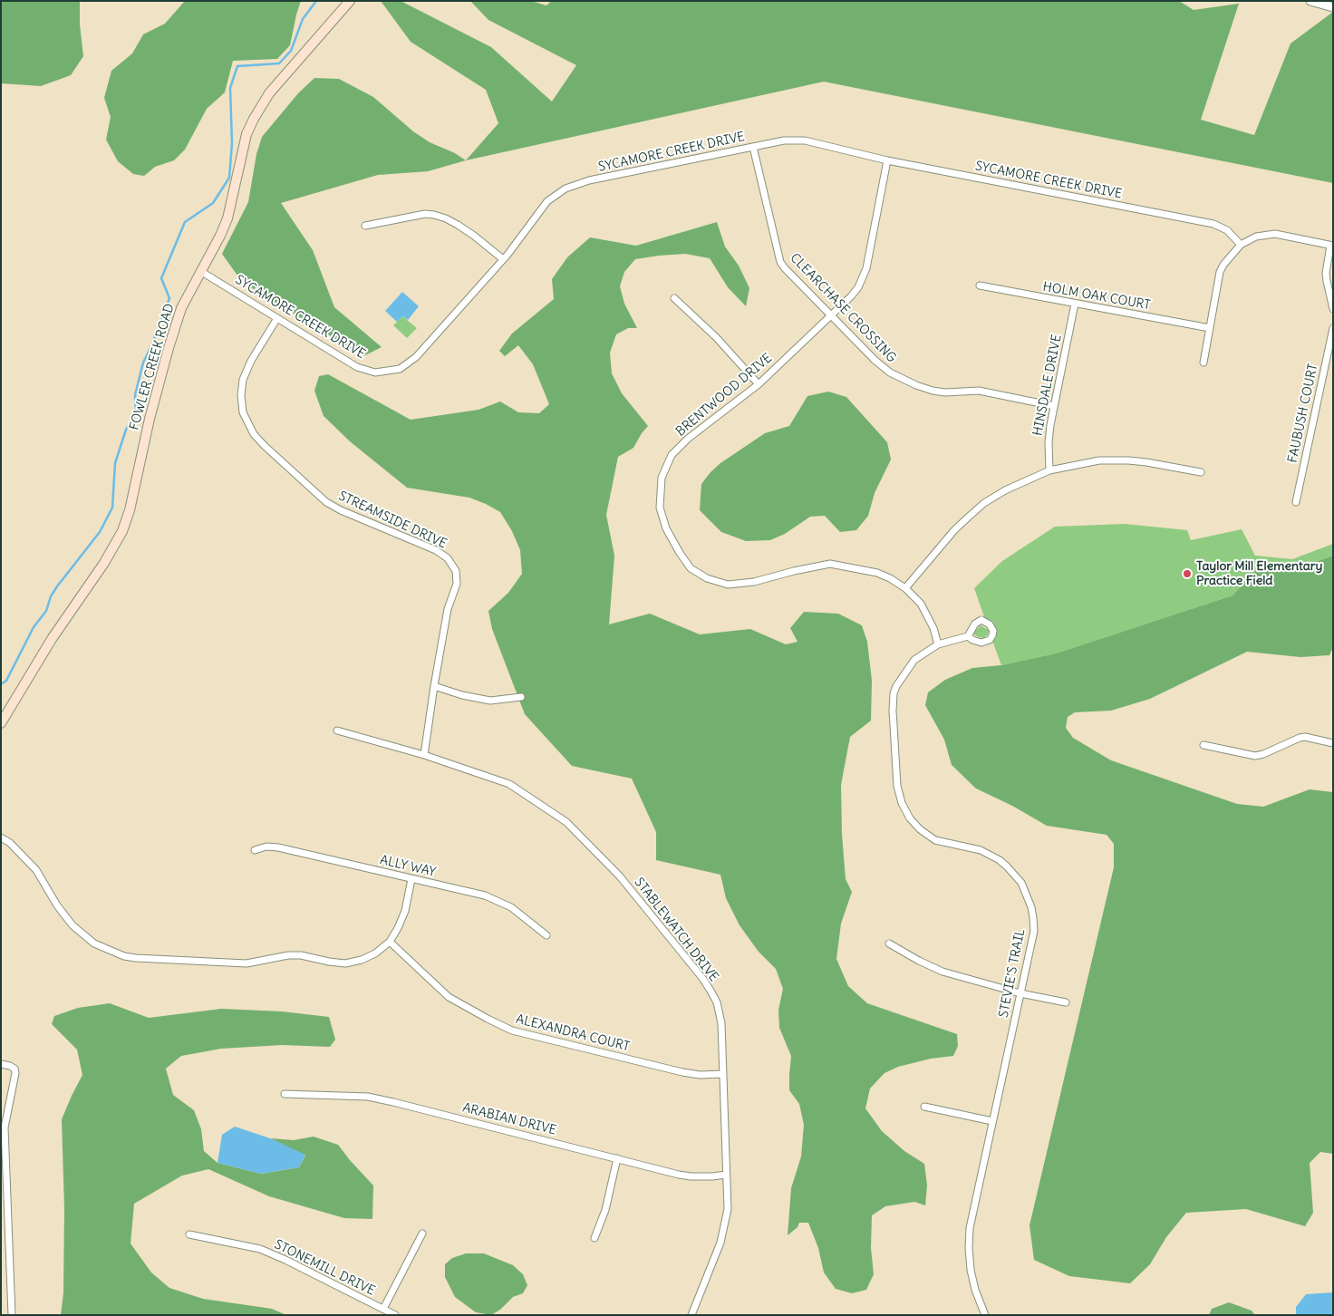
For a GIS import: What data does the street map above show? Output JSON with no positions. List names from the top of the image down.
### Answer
{
  "streets": {
    "main road": ["FOWLER CREEK ROAD"],
    "street": [
      "SYCAMORE CREEK DRIVE",
      "HOLM OAK COURT",
      "CLEARCHASE CROSSING",
      "HINSDALE DRIVE",
      "BRENTWOOD DRIVE",
      "FAUBUSH COURT",
      "STREAMSIDE DRIVE",
      "ALLY WAY",
      "STABLEWATCH DRIVE",
      "STEVIE’S TRAIL",
      "ALEXANDRA COURT",
      "ARABIAN DRIVE",
      "STONEMILL DRIVE"
    ]
  },
  "crossings": [
    ["SYCAMORE CREEK DRIVE", "CLEARCHASE CROSSING"],
    ["SYCAMORE CREEK DRIVE", "FOWLER CREEK ROAD"],
    ["SYCAMORE CREEK DRIVE", "BRENTWOOD DRIVE"],
    ["SYCAMORE CREEK DRIVE", "STREAMSIDE DRIVE"],
    ["HOLM OAK COURT", "HINSDALE DRIVE"],
    ["CLEARCHASE CROSSING", "HINSDALE DRIVE"],
    ["CLEARCHASE CROSSING", "BRENTWOOD DRIVE"],
    ["BRENTWOOD DRIVE", "STEVIE’S TRAIL"],
    ["STREAMSIDE DRIVE", "STABLEWATCH DRIVE"],
    ["STABLEWATCH DRIVE", "ALEXANDRA COURT"],
    ["STABLEWATCH DRIVE", "ARABIAN DRIVE"]
  ],
  "places": ["Taylor Mill Elementary Practice Field"]
}
